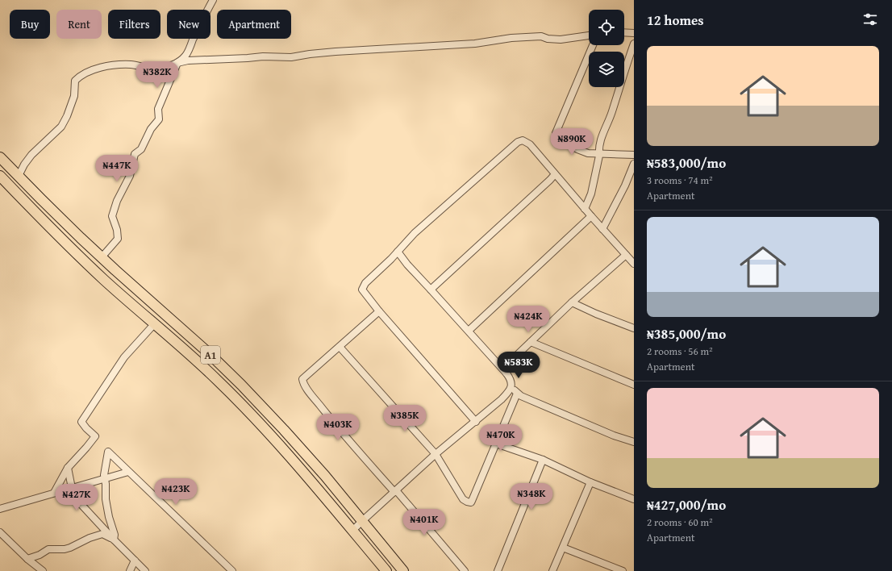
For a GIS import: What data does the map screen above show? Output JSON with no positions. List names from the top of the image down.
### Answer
{
  "streets": {
    "highway": ["A1"]
  },
  "page": {
    "heading": "12 homes",
    "chip": [
      "Buy",
      "Rent",
      "Filters",
      "New",
      "Apartment"
    ],
    "list": [
      {
        "name": "₦583,000/mo",
        "note": "3 rooms · 74 m² · Apartment"
      },
      {
        "name": "₦385,000/mo",
        "note": "2 rooms · 56 m² · Apartment"
      },
      {
        "name": "₦427,000/mo",
        "note": "2 rooms · 60 m² · Apartment"
      }
    ],
    "price": [
      "₦382K",
      "₦890K",
      "₦447K",
      "₦424K",
      "₦583K",
      "₦385K",
      "₦403K",
      "₦470K",
      "₦423K",
      "₦348K",
      "₦427K",
      "₦401K"
    ]
  }
}
